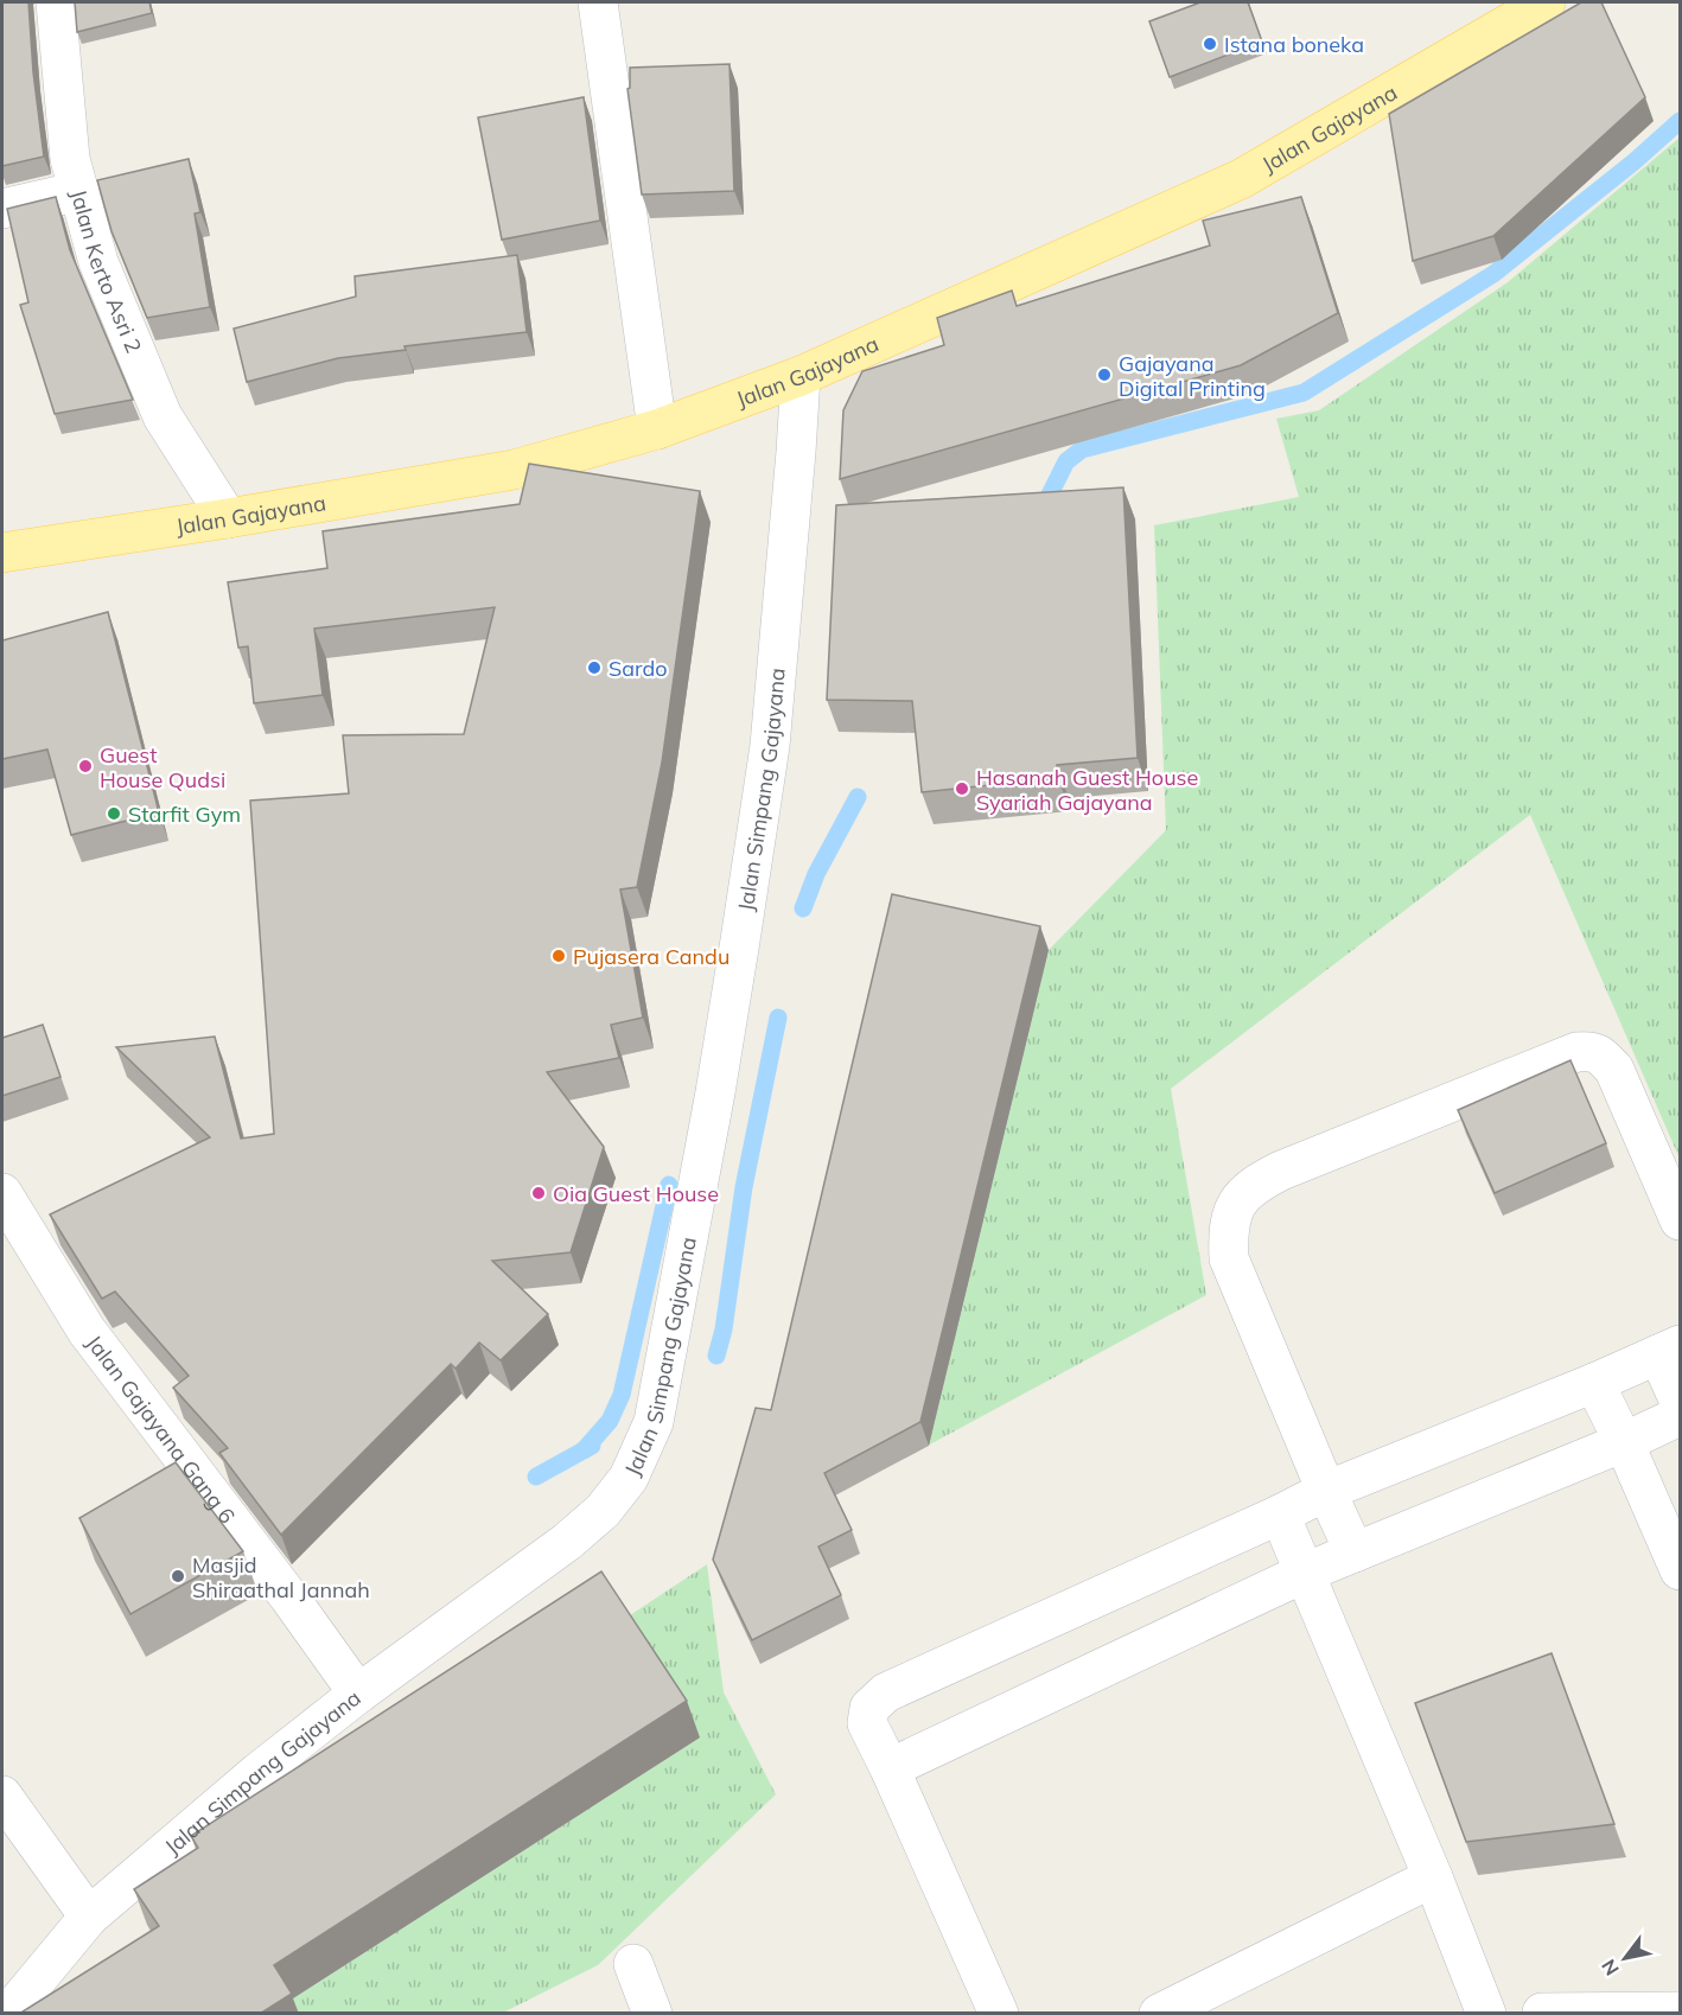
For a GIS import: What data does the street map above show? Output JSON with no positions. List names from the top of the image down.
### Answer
{
  "streets": {
    "main road": ["Jalan Gajayana"],
    "street": ["Jalan Kerto Asri 2", "Jalan Simpang Gajayana", "Jalan Gajayana Gang 6"]
  },
  "crossings": [
    ["Jalan Gajayana", "Jalan Kerto Asri 2"],
    ["Jalan Gajayana", "Jalan Simpang Gajayana"],
    ["Jalan Simpang Gajayana", "Jalan Gajayana Gang 6"]
  ],
  "places": [
    "Istana boneka",
    "Gajayana Digital Printing",
    "Sardo",
    "Guest House Qudsi",
    "Hasanah Guest House Syariah Gajayana",
    "Starfit Gym",
    "Pujasera Candu",
    "Oia Guest House",
    "Masjid Shiraathal Jannah"
  ],
  "north": "bottom left"
}
